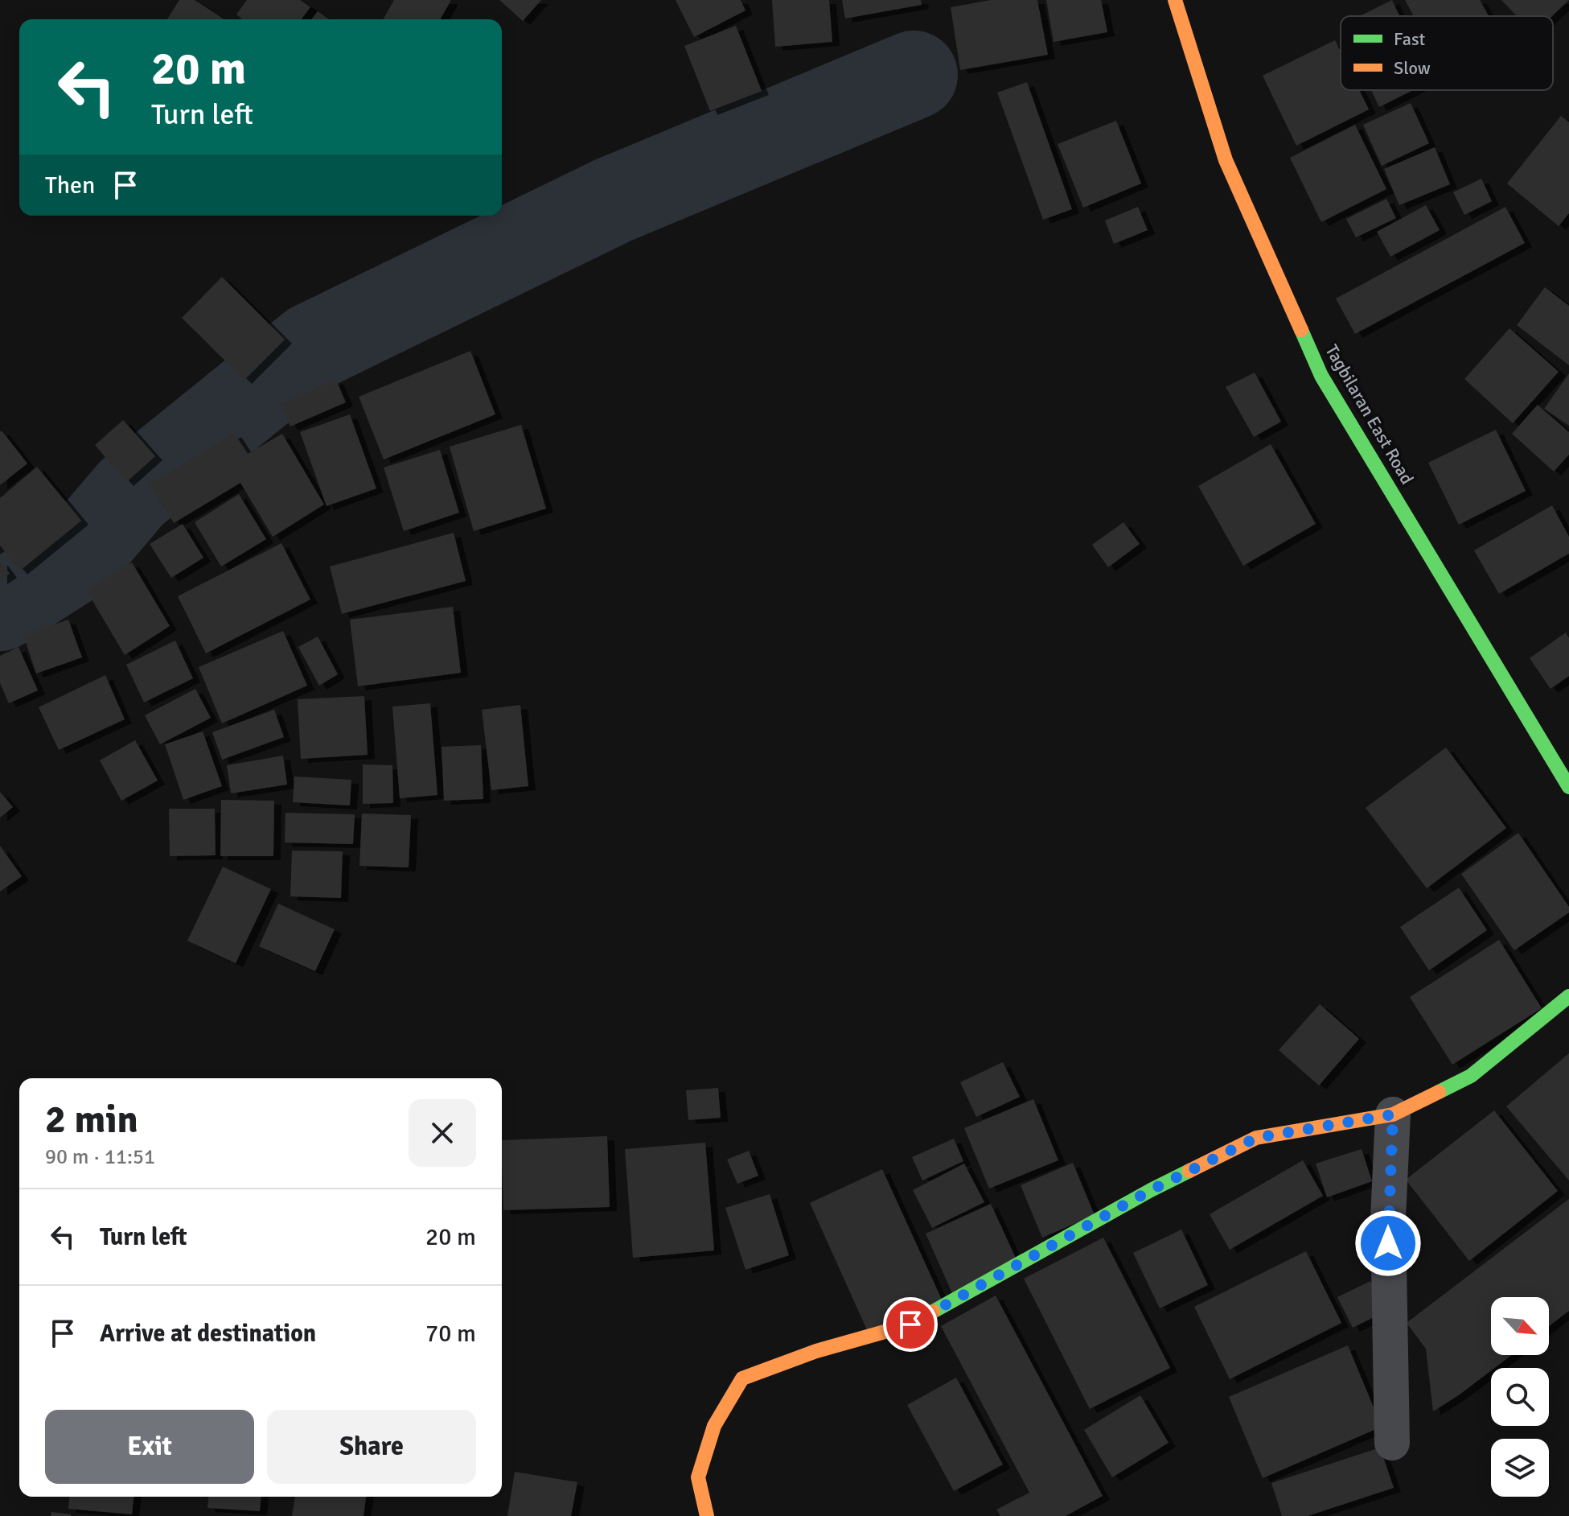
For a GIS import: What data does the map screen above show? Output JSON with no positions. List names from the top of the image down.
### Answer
{
  "streets": {
    "street": ["Tagbilaran East Road"]
  },
  "legend": ["Fast", "Slow"],
  "north": "bottom right",
  "page": {
    "turn": ["20 m", "Turn left"],
    "then": "Then",
    "heading": ["2 min", "90 m · 11:51"],
    "list": [
      {
        "name": "Turn left",
        "value": "20 m"
      },
      {
        "name": "Arrive at destination",
        "value": "70 m"
      }
    ],
    "buttons": ["Exit", "Share"]
  }
}
